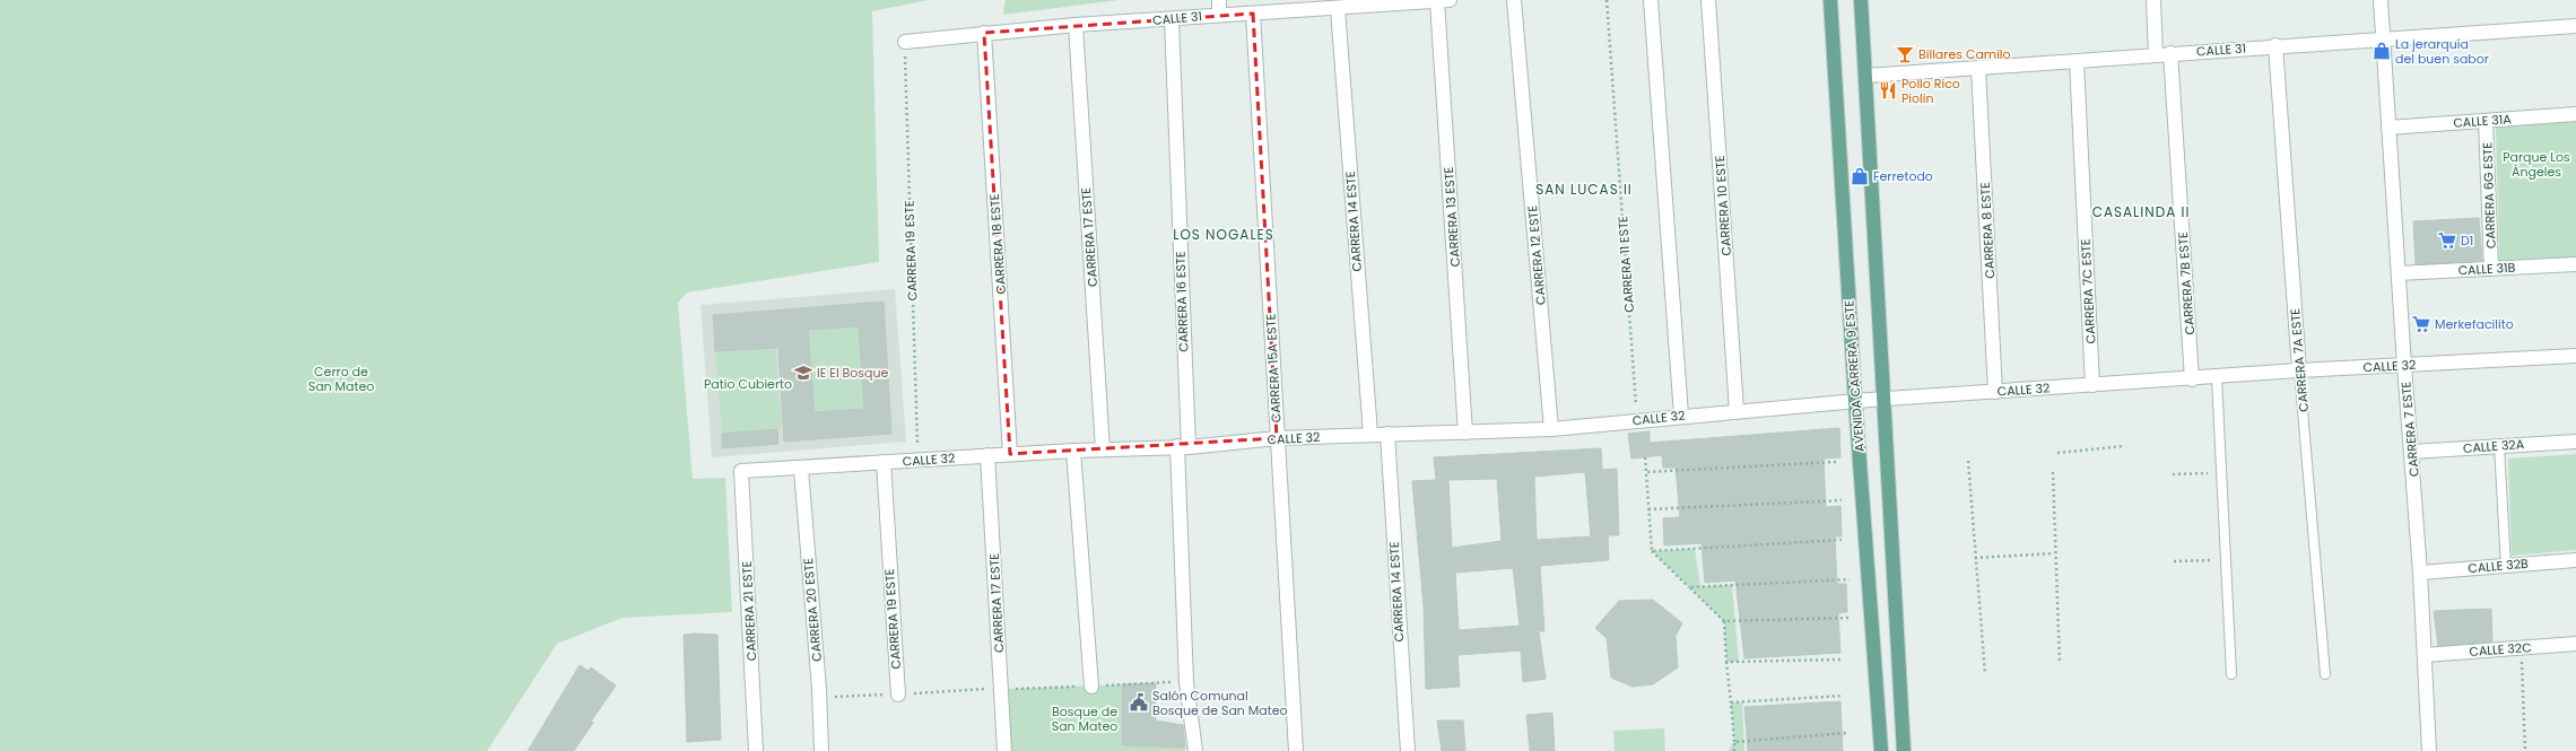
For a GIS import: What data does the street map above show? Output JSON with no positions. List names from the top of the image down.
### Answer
{
  "streets": {
    "main road": ["AVENIDA CARRERA 9 ESTE"],
    "street": [
      "CALLE 31",
      "CALLE 31A",
      "CARRERA 6G ESTE",
      "CARRERA 10 ESTE",
      "CARRERA 13 ESTE",
      "CARRERA 14 ESTE",
      "CARRERA 8 ESTE",
      "CARRERA 17 ESTE",
      "CARRERA 18 ESTE",
      "CARRERA 19 ESTE",
      "CARRERA 12 ESTE",
      "CALLE 31B",
      "CARRERA 7B ESTE",
      "CARRERA 7C ESTE",
      "CARRERA 16 ESTE",
      "CARRERA 7A ESTE",
      "CALLE 32",
      "CARRERA 15A ESTE",
      "CARRERA 7 ESTE",
      "CALLE 32A",
      "CALLE 32B",
      "CARRERA 20 ESTE",
      "CARRERA 21 ESTE",
      "CALLE 32C"
    ],
    "path": ["CARRERA 11 ESTE"]
  },
  "crossings": [
    ["CALLE 31", "CARRERA 13 ESTE"],
    ["CALLE 31", "CARRERA 14 ESTE"],
    ["CALLE 31", "CARRERA 8 ESTE"],
    ["CALLE 31", "CARRERA 17 ESTE"],
    ["CALLE 31", "CARRERA 18 ESTE"],
    ["CALLE 31", "CARRERA 19 ESTE"],
    ["CALLE 31", "CARRERA 7B ESTE"],
    ["CALLE 31", "CARRERA 7C ESTE"],
    ["CALLE 31", "CARRERA 16 ESTE"],
    ["CALLE 31", "CARRERA 7A ESTE"],
    ["CALLE 31", "CARRERA 15A ESTE"],
    ["CALLE 31", "CARRERA 7 ESTE"],
    ["CALLE 31A", "CARRERA 6G ESTE"],
    ["CALLE 31A", "CARRERA 7 ESTE"],
    ["CARRERA 6G ESTE", "CALLE 31B"],
    ["CARRERA 10 ESTE", "CALLE 32"],
    ["CARRERA 13 ESTE", "CALLE 32"],
    ["CARRERA 14 ESTE", "CALLE 32"],
    ["CARRERA 8 ESTE", "CALLE 32"],
    ["CARRERA 17 ESTE", "CALLE 32"],
    ["CARRERA 18 ESTE", "CALLE 32"],
    ["CARRERA 19 ESTE", "CALLE 32"],
    ["CARRERA 12 ESTE", "CALLE 32"],
    ["CARRERA 11 ESTE", "CALLE 32"],
    ["CALLE 31B", "CARRERA 7 ESTE"],
    ["CARRERA 7B ESTE", "CALLE 32"],
    ["CARRERA 7C ESTE", "CALLE 32"],
    ["CARRERA 16 ESTE", "CALLE 32"],
    ["CARRERA 7A ESTE", "CALLE 32"],
    ["CALLE 32", "CARRERA 15A ESTE"],
    ["CALLE 32", "AVENIDA CARRERA 9 ESTE"],
    ["CALLE 32", "CARRERA 7 ESTE"],
    ["CALLE 32", "CARRERA 20 ESTE"],
    ["CALLE 32", "CARRERA 21 ESTE"],
    ["CARRERA 7 ESTE", "CALLE 32A"],
    ["CARRERA 7 ESTE", "CALLE 32B"],
    ["CARRERA 7 ESTE", "CALLE 32C"]
  ],
  "districts": ["SAN LUCAS II", "CASALINDA II", "LOS NOGALES"],
  "parks": [
    "Parque Los Ángeles",
    "Cerro de San Mateo",
    "Patio Cubierto",
    "Bosque de San Mateo"
  ],
  "places": {
    "shop": ["La jerarquía del buen sabor", "Ferretodo"],
    "bar": ["Billares Camilo"],
    "restaurant": ["Pollo Rico Piolin"],
    "supermarket": ["D1", "Merkefacilito"],
    "school or university": ["IE El Bosque"],
    "public building": ["Salón Comunal Bosque de San Mateo"]
  }
}
